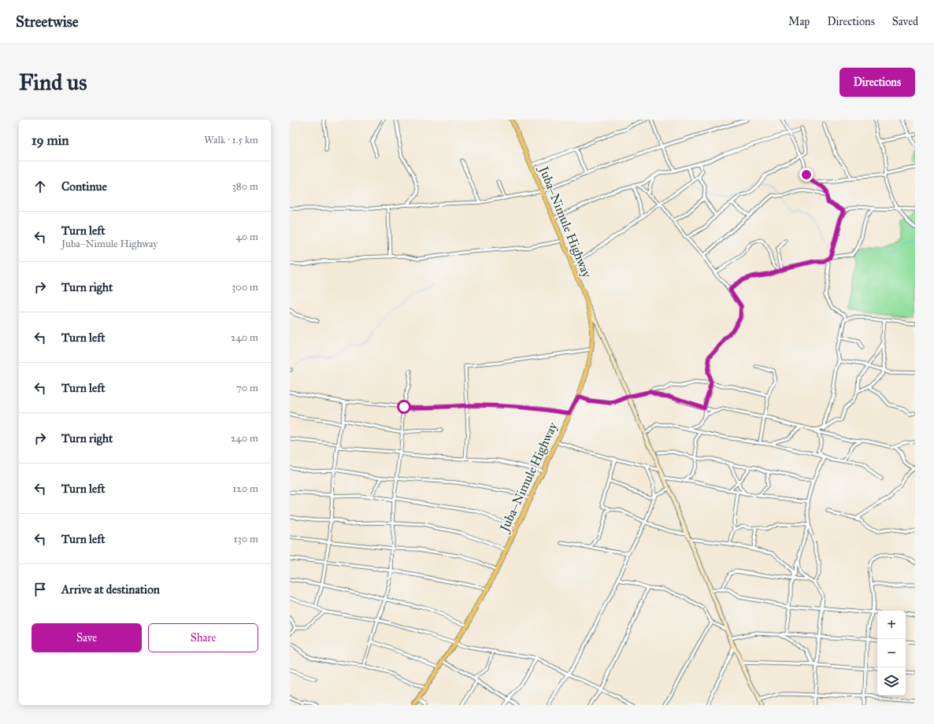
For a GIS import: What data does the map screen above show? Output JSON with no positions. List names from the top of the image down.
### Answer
{
  "streets": {
    "main road": ["Juba–Nimule Highway"]
  },
  "page": {
    "header": "Streetwise",
    "nav": ["Map", "Directions", "Saved"],
    "buttons": [
      "Directions",
      ["Save", "Share"]
    ],
    "title": "Find us",
    "heading": ["19 min", "Walk · 1.5 km"],
    "list": [
      ["Continue", "380 m"],
      ["Turn left", "Juba–Nimule Highway", "40 m"],
      ["Turn right", "300 m"],
      ["Turn left", "240 m"],
      ["Turn left", "70 m"],
      ["Turn right", "240 m"],
      ["Turn left", "120 m"],
      ["Turn left", "130 m"],
      "Arrive at destination"
    ],
    "map_buttons": ["+", "−"]
  }
}
